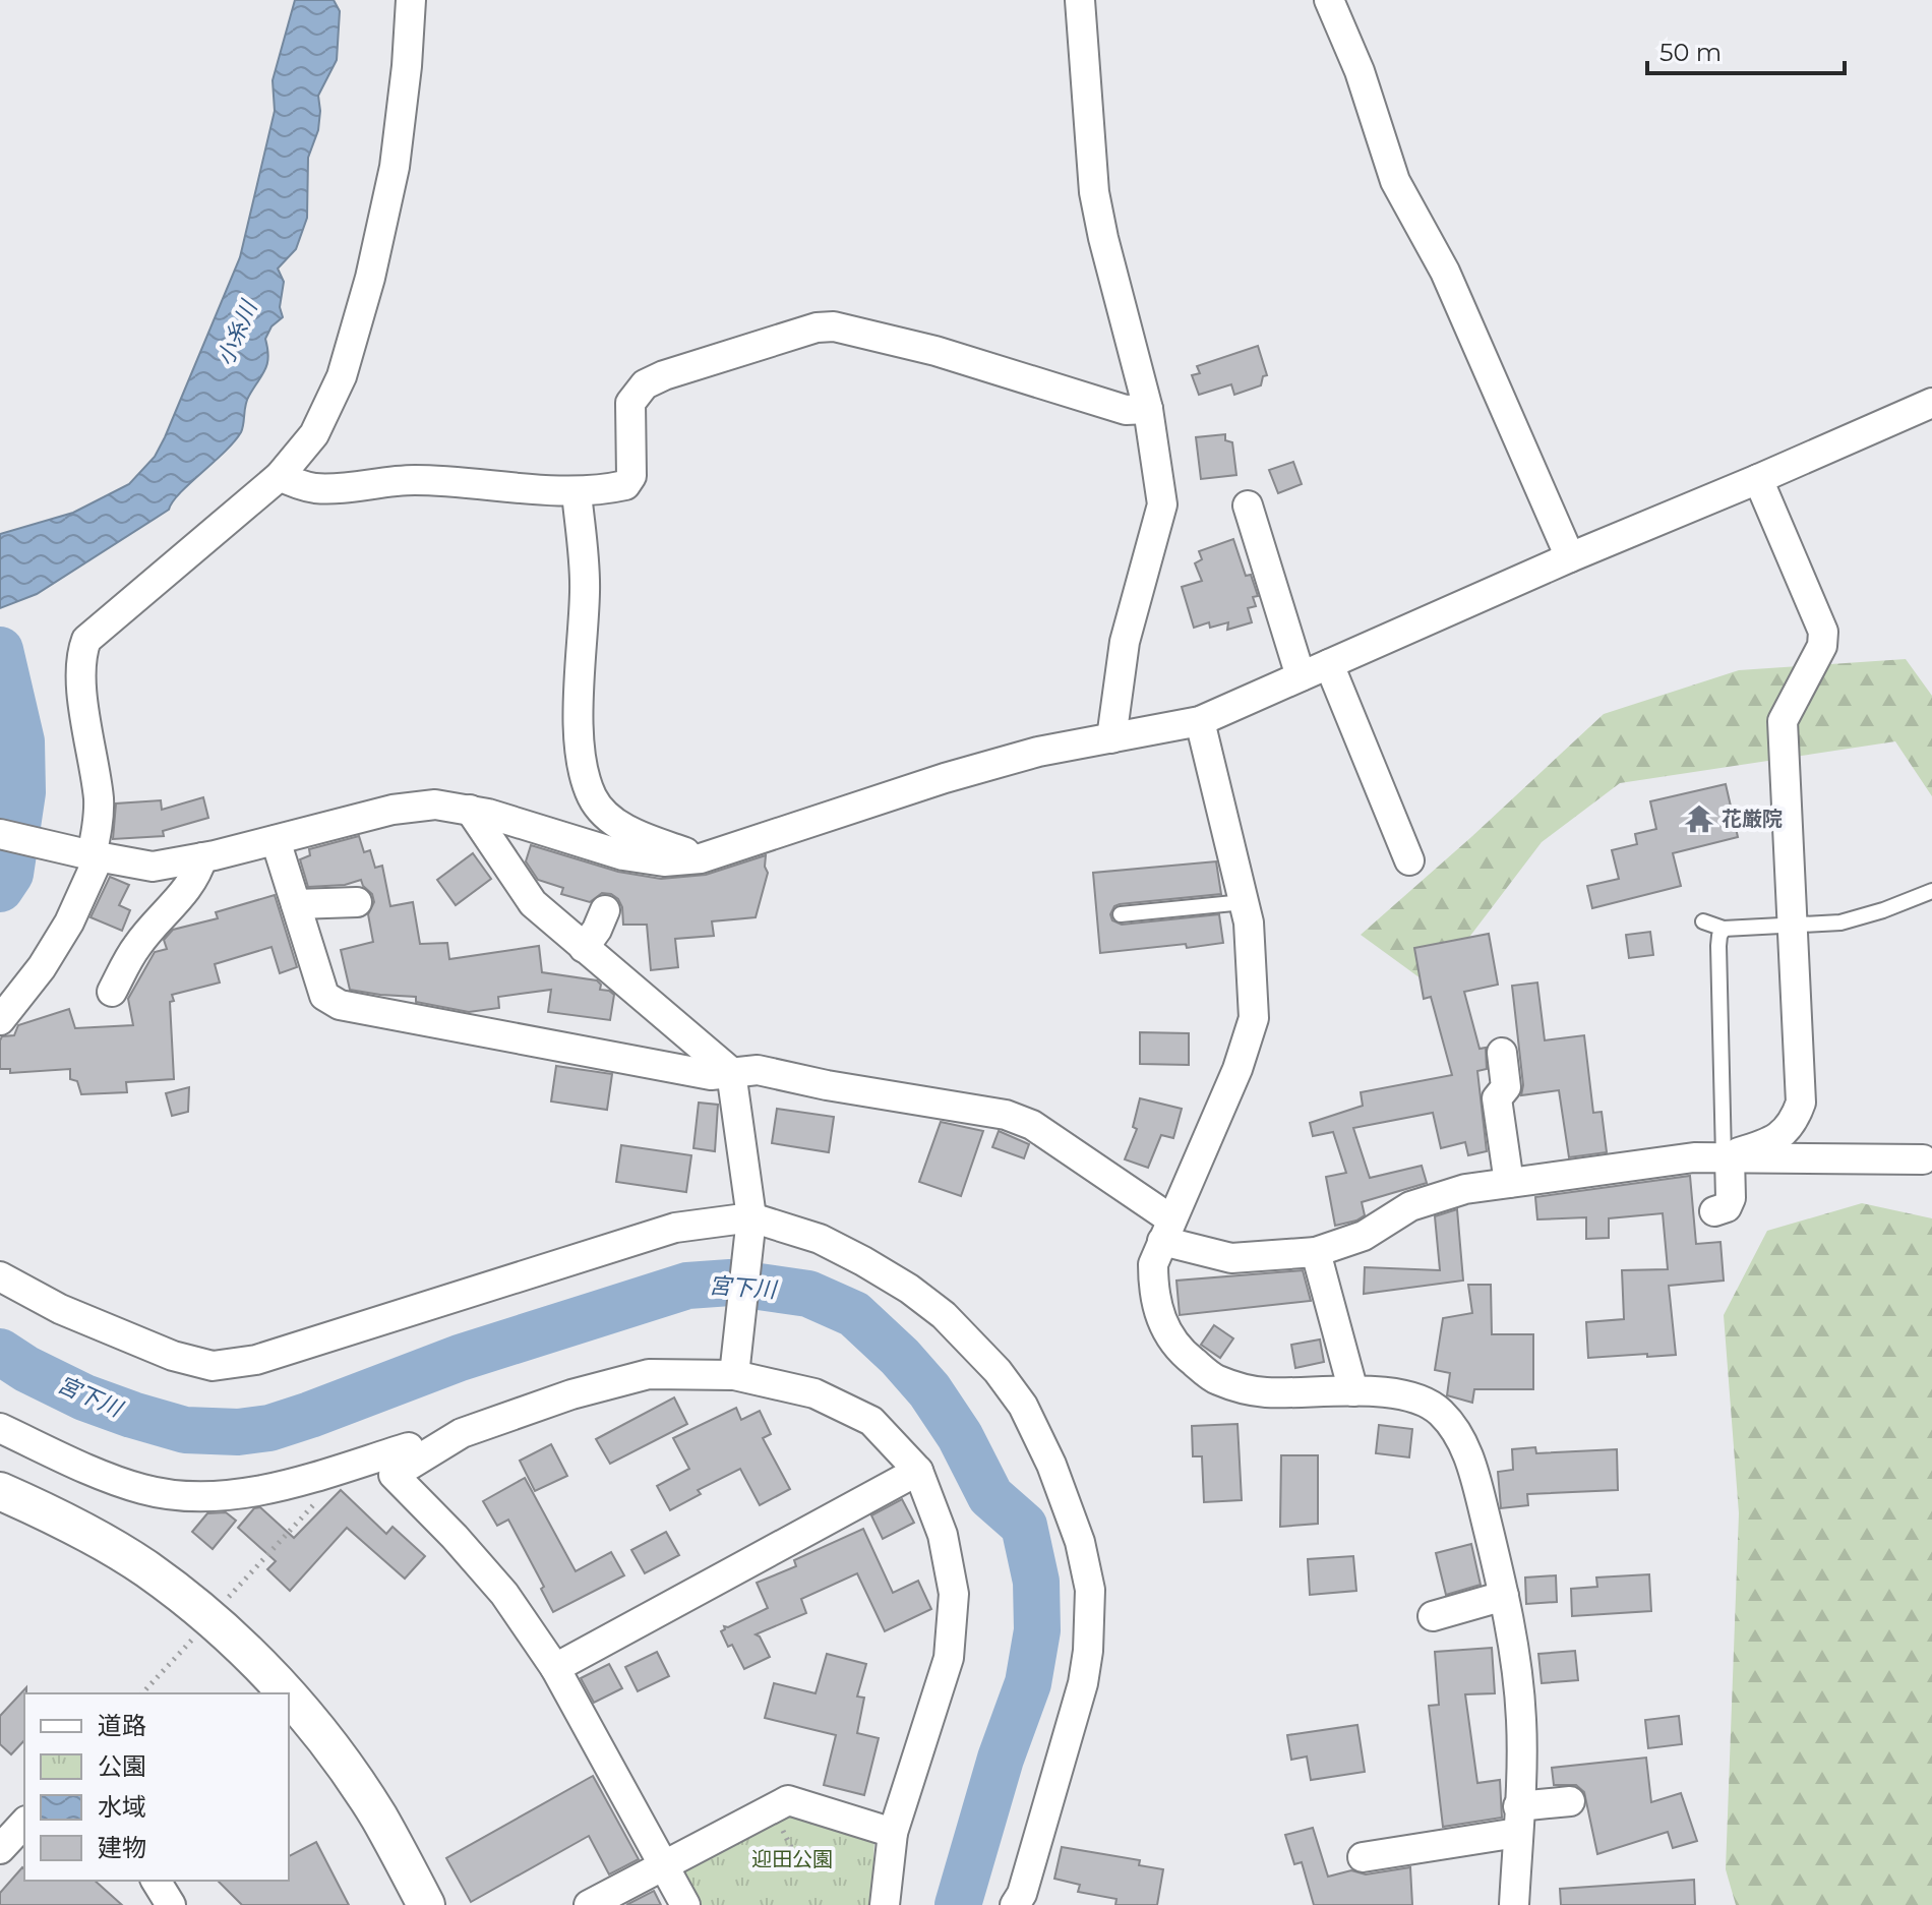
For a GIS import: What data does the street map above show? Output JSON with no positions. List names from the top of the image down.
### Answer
{
  "water": ["小糸川", "宮下川"],
  "parks": ["迎田公園"],
  "places": {
    "temple": ["花厳院"]
  },
  "legend": [
    "道路",
    "公園",
    "水域",
    "建物"
  ],
  "scale_bar": "50 m"
}
